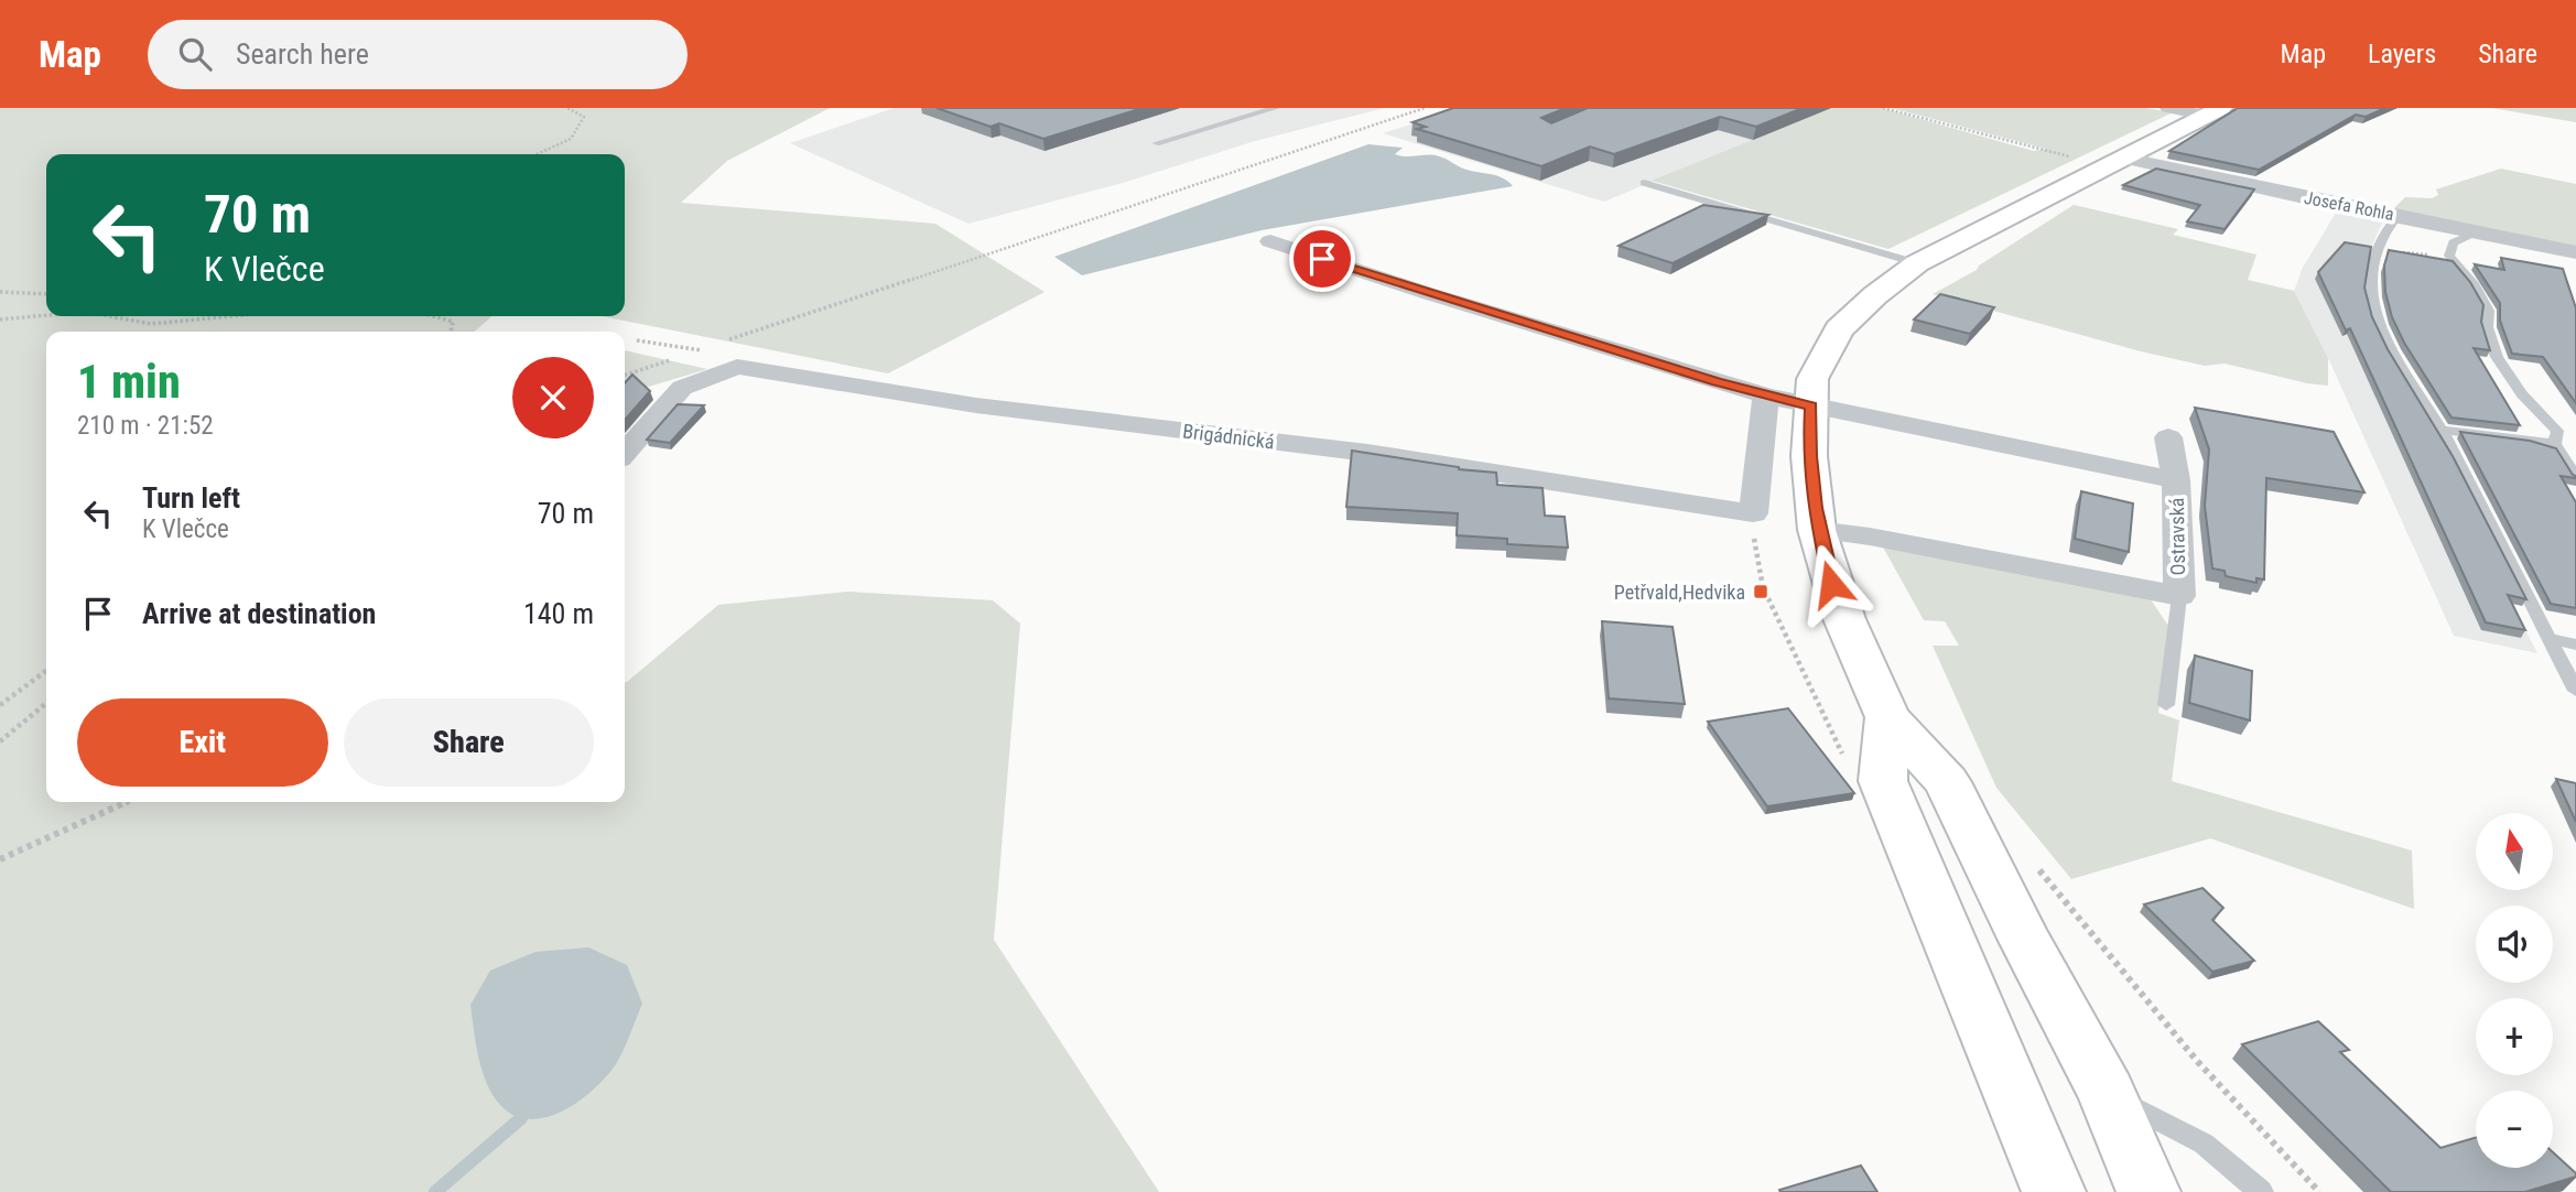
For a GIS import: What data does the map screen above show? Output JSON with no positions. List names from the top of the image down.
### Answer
{
  "streets": {
    "street": ["Josefa Rohla", "Brigádnická", "Ostravská"]
  },
  "crossings": [
    ["Brigádnická", "Ostravská"]
  ],
  "places": {
    "transit": ["Petřvald,Hedvika"]
  },
  "north": "top",
  "page": {
    "header": "Map",
    "search": "Search here",
    "nav": ["Map", "Layers", "Share"],
    "turn": ["70 m", "K Vlečce"],
    "heading": ["1 min", "210 m · 21:52"],
    "list": [
      {
        "name": "Turn left",
        "note": "K Vlečce",
        "value": "70 m"
      },
      {
        "name": "Arrive at destination",
        "value": "140 m"
      }
    ],
    "buttons": ["Exit", "Share"],
    "map_buttons": ["+", "−"]
  }
}
